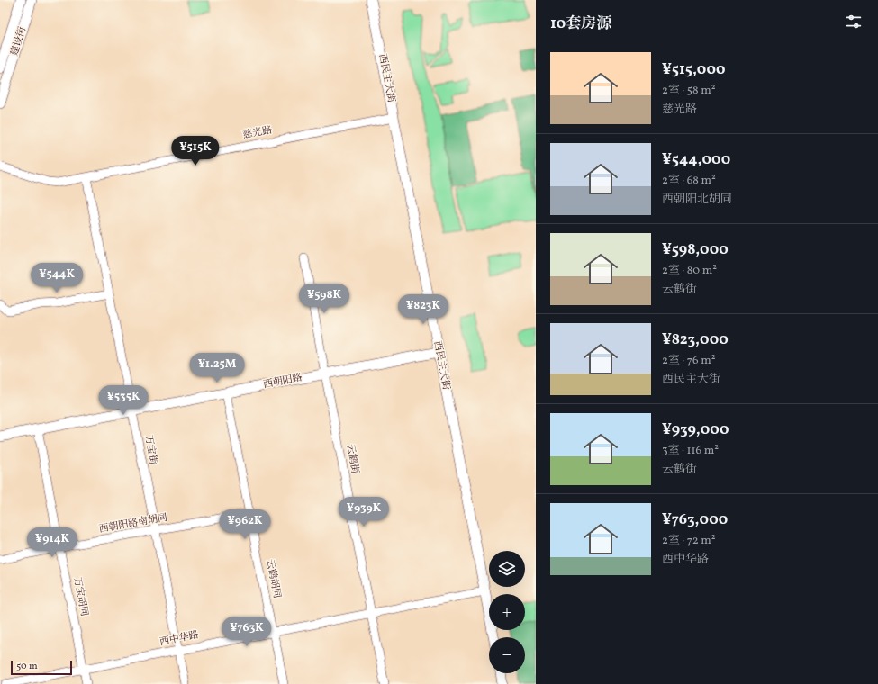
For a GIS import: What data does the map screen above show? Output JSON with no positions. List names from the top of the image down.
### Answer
{
  "streets": {
    "main road": ["建设街", "西民主大街", "西朝阳路"],
    "street": [
      "慈光路",
      "万宝街",
      "云鹤街",
      "西朝阳路南胡同",
      "云鹤胡同",
      "万宝胡同",
      "西中华路"
    ]
  },
  "crossings": [
    ["西民主大街", "慈光路"],
    ["西民主大街", "西朝阳路"],
    ["西民主大街", "西中华路"],
    ["慈光路", "万宝街"],
    ["西朝阳路", "万宝街"],
    ["西朝阳路", "云鹤街"],
    ["西朝阳路", "云鹤胡同"],
    ["西朝阳路", "万宝胡同"],
    ["万宝街", "西朝阳路南胡同"],
    ["万宝街", "西中华路"],
    ["云鹤街", "西中华路"],
    ["西朝阳路南胡同", "云鹤胡同"],
    ["西朝阳路南胡同", "万宝胡同"],
    ["云鹤胡同", "西中华路"],
    ["万宝胡同", "西中华路"]
  ],
  "scale_bar": "50 m",
  "page": {
    "heading": "10套房源",
    "list": [
      {
        "name": "¥515,000",
        "note": "2室 · 58 m² · 慈光路"
      },
      {
        "name": "¥544,000",
        "note": "2室 · 68 m² · 西朝阳北胡同"
      },
      {
        "name": "¥598,000",
        "note": "2室 · 80 m² · 云鹤街"
      },
      {
        "name": "¥823,000",
        "note": "2室 · 76 m² · 西民主大街"
      },
      {
        "name": "¥939,000",
        "note": "3室 · 116 m² · 云鹤街"
      },
      {
        "name": "¥763,000",
        "note": "2室 · 72 m² · 西中华路"
      }
    ],
    "price": [
      "¥515K",
      "¥544K",
      "¥598K",
      "¥823K",
      "¥1.25M",
      "¥535K",
      "¥939K",
      "¥962K",
      "¥914K",
      "¥763K"
    ],
    "map_buttons": ["+", "−"],
    "scale": "50 m"
  }
}
